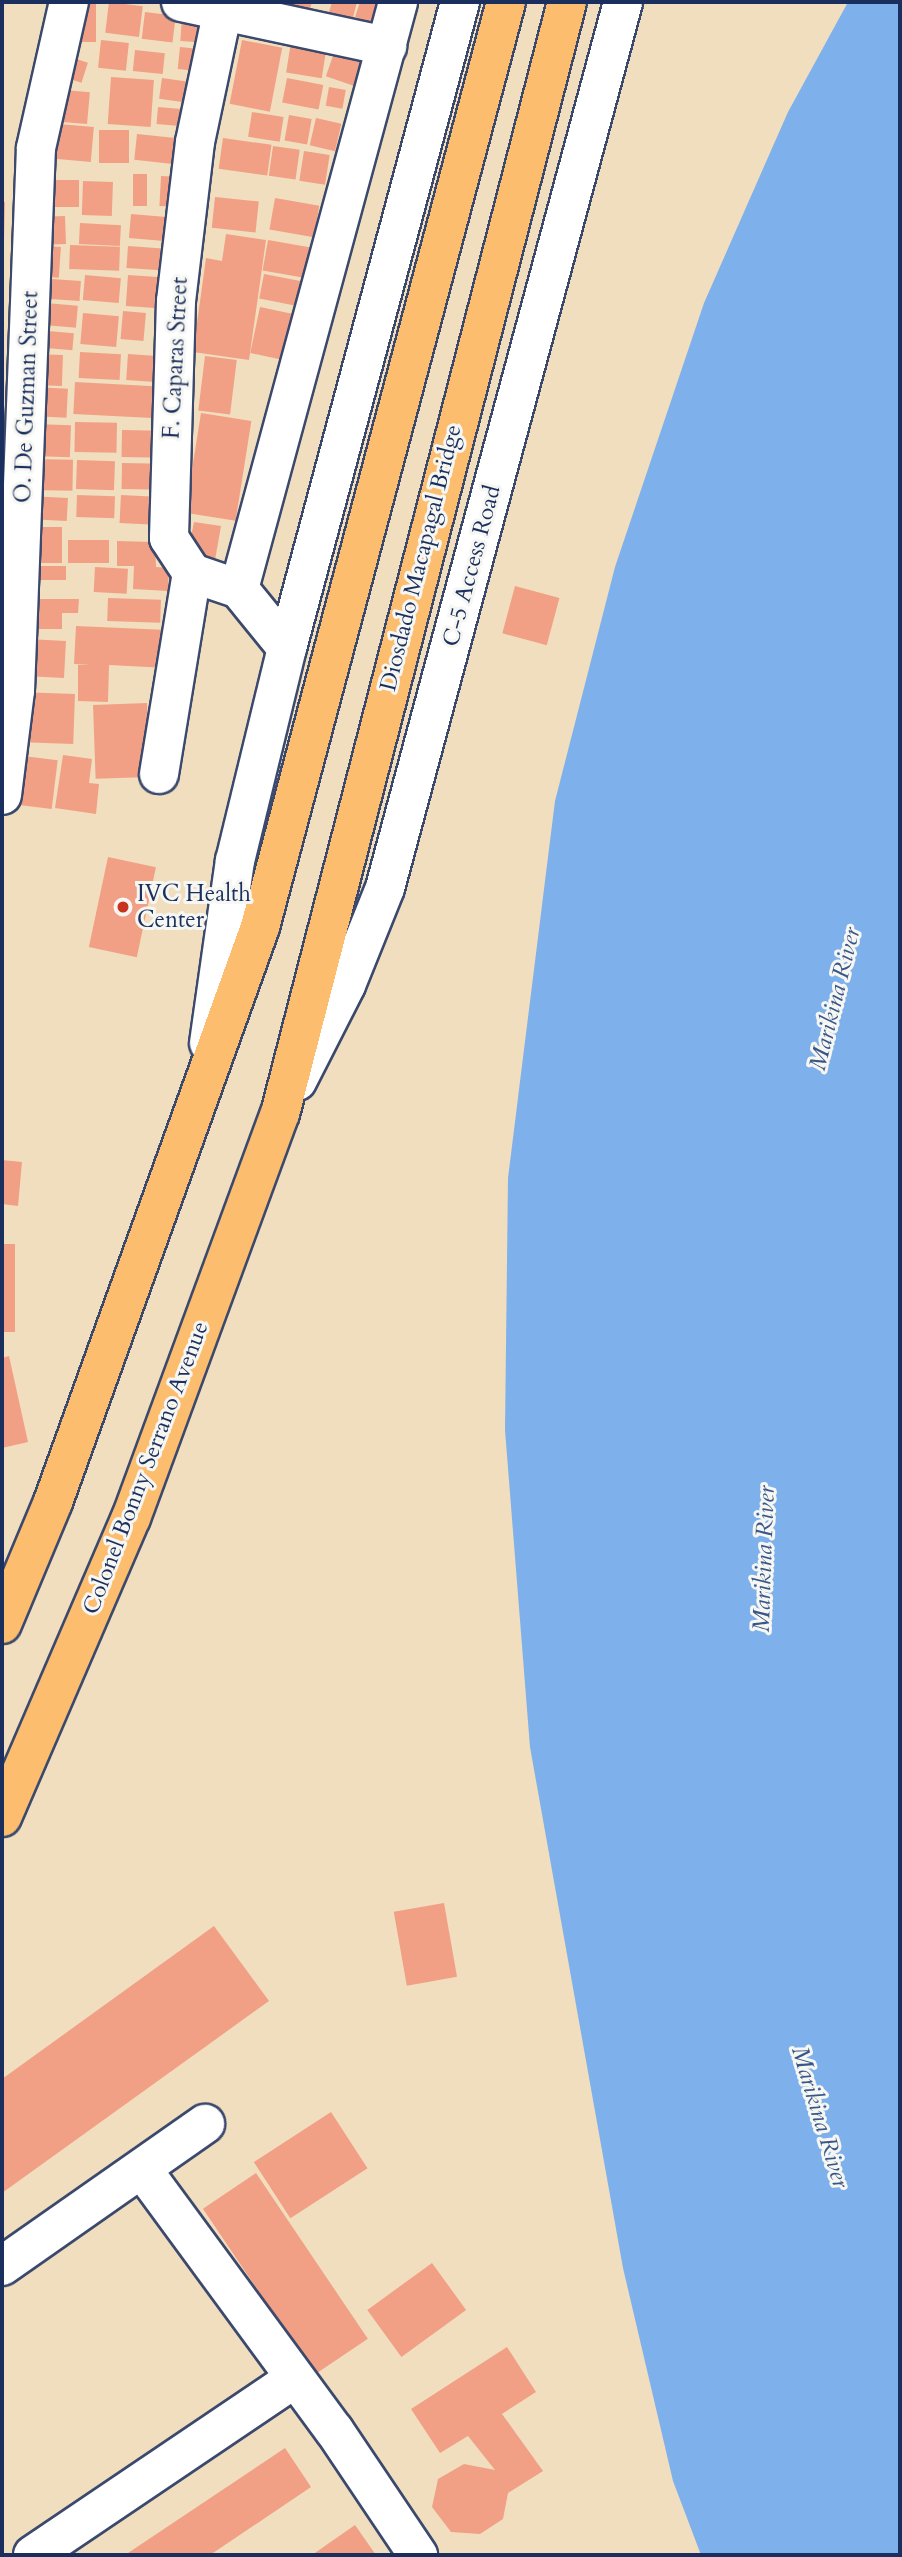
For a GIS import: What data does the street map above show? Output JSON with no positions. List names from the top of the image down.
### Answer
{
  "streets": {
    "main road": ["Diosdado Macapagal Bridge", "Colonel Bonny Serrano Avenue"],
    "street": ["F. Caparas Street", "O. De Guzman Street", "C-5 Access Road"]
  },
  "crossings": [
    ["Diosdado Macapagal Bridge", "C-5 Access Road"],
    ["Diosdado Macapagal Bridge", "Colonel Bonny Serrano Avenue"],
    ["C-5 Access Road", "Colonel Bonny Serrano Avenue"]
  ],
  "water": ["Marikina River"],
  "places": ["IVC Health Center"]
}
